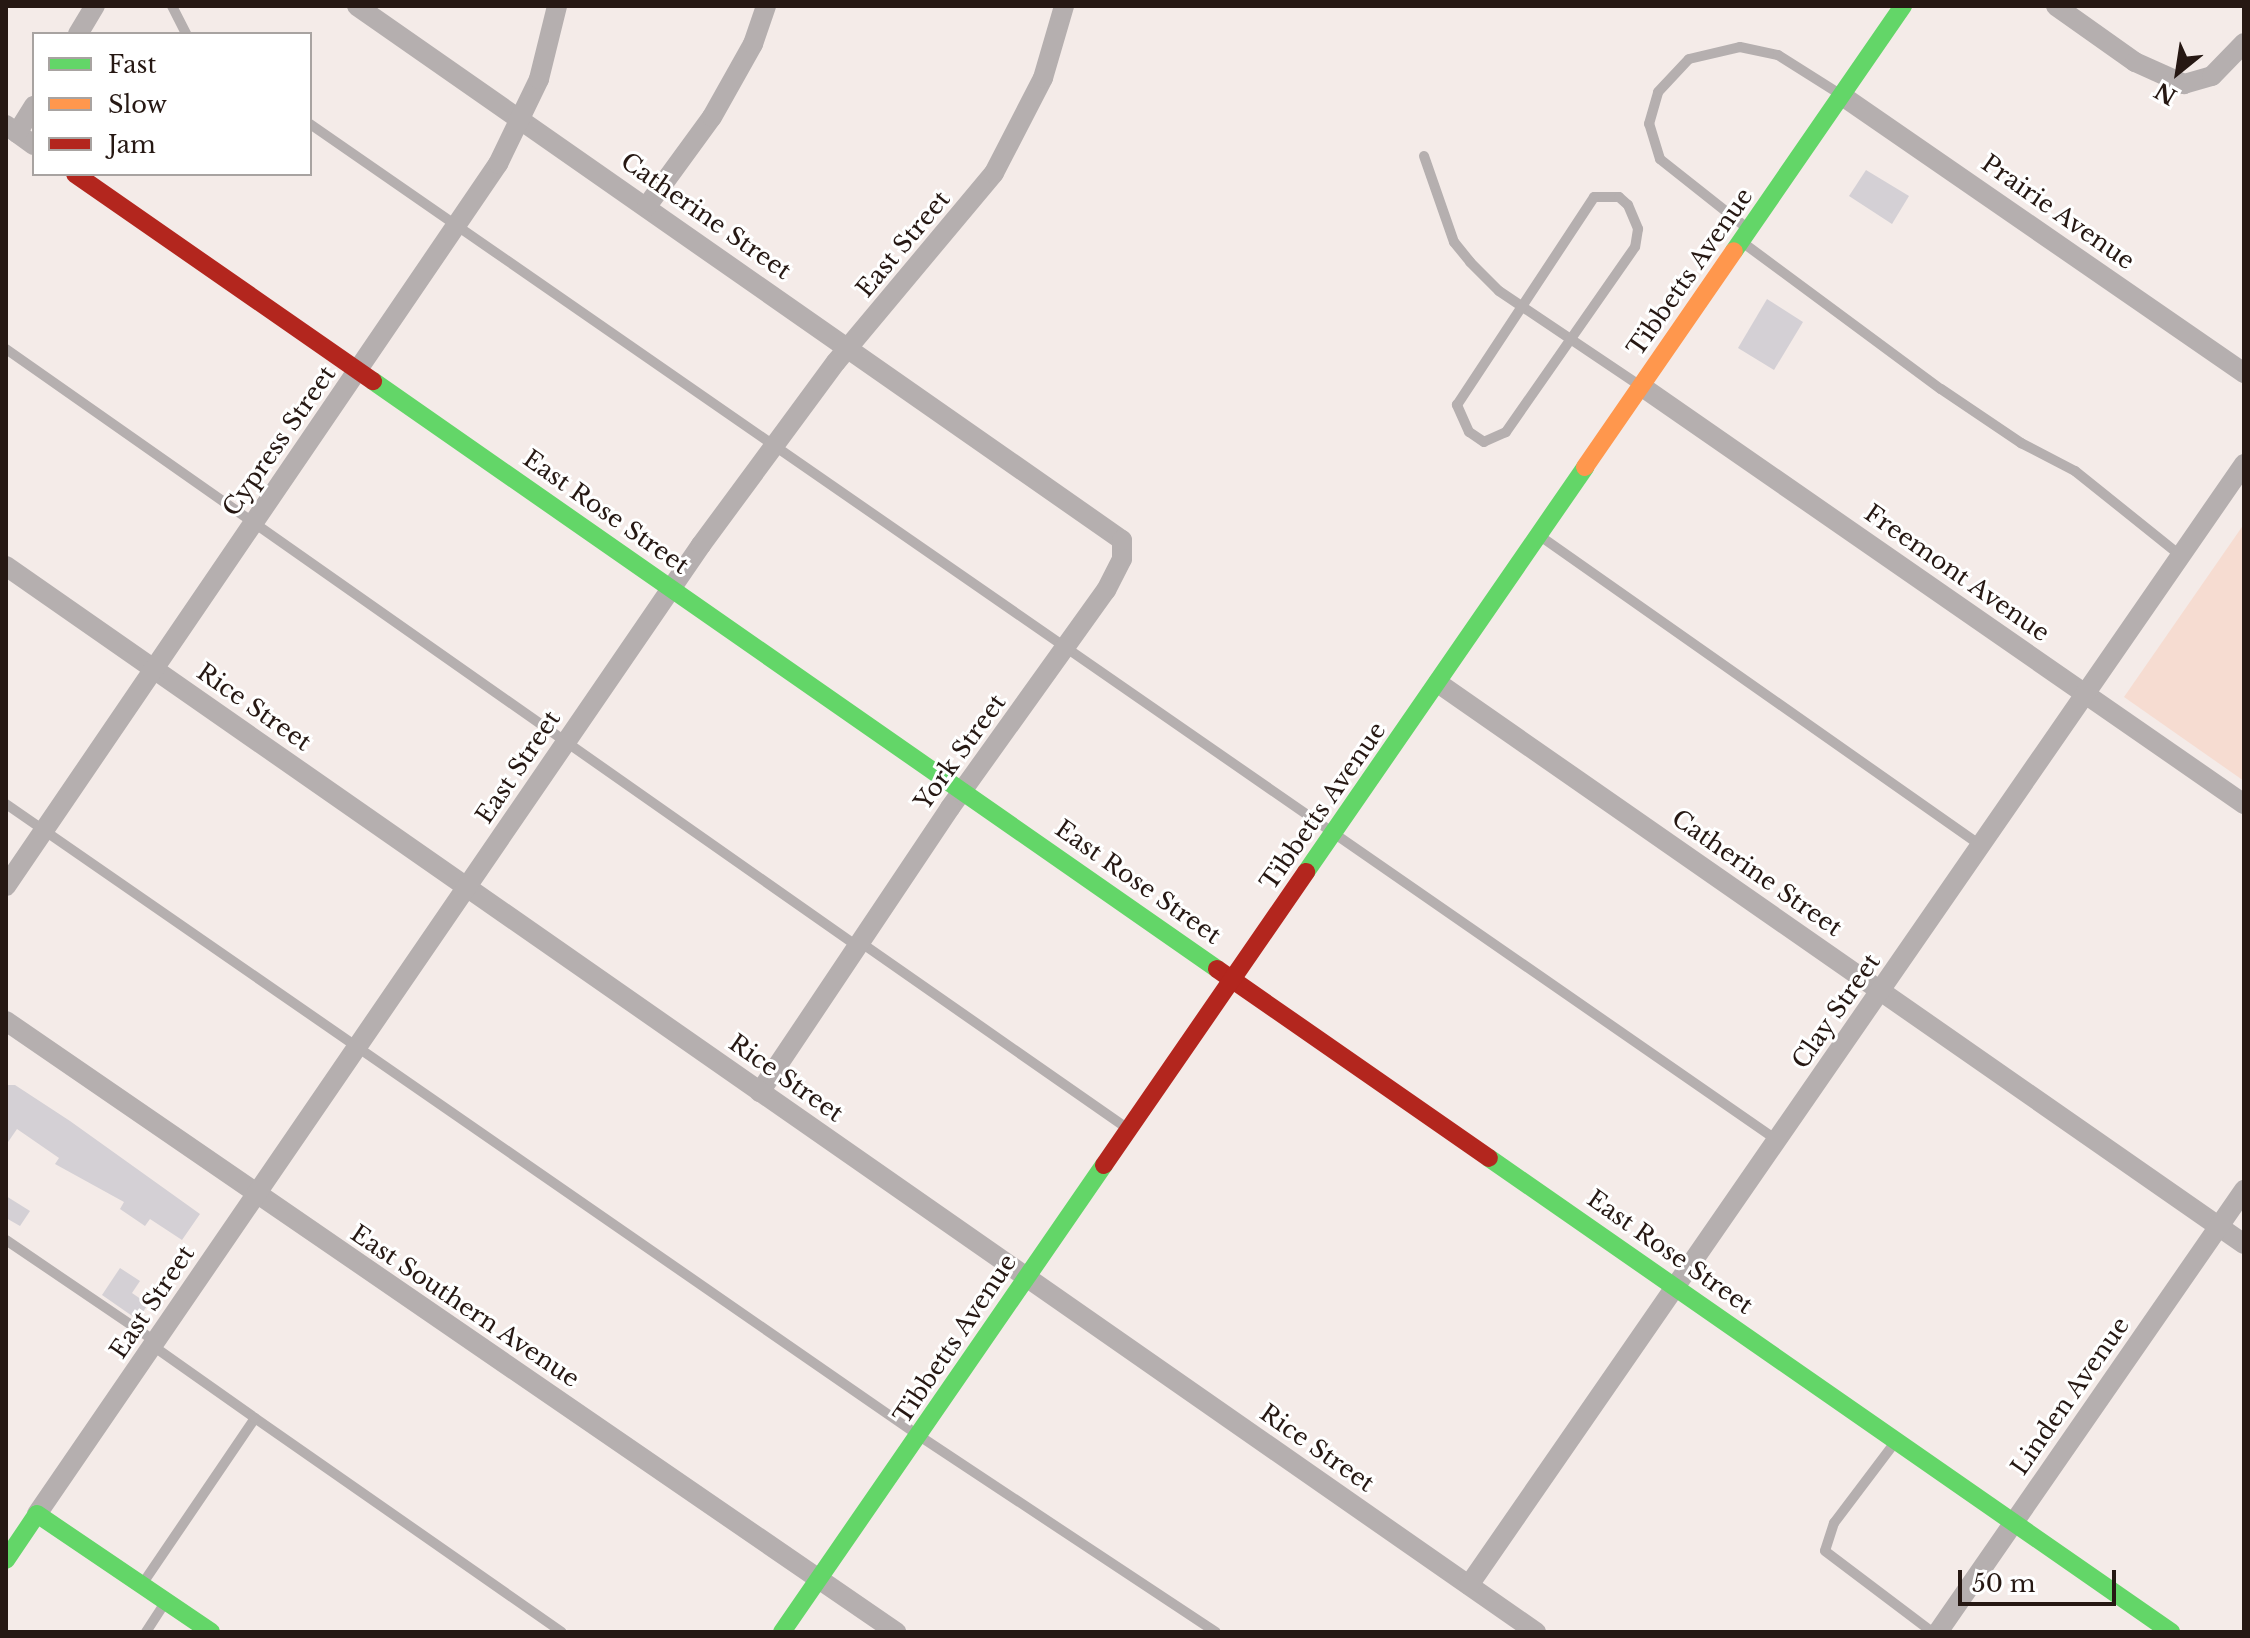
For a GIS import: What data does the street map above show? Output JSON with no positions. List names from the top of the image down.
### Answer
{
  "streets": {
    "street": [
      "Prairie Avenue",
      "Catherine Street",
      "East Street",
      "Tibbetts Avenue",
      "Cypress Street",
      "East Rose Street",
      "Freemont Avenue",
      "Rice Street",
      "York Street",
      "Clay Street",
      "East Southern Avenue",
      "Linden Avenue"
    ]
  },
  "crossings": [
    ["Prairie Avenue", "Tibbetts Avenue"],
    ["Catherine Street", "East Street"],
    ["Catherine Street", "Tibbetts Avenue"],
    ["Catherine Street", "Cypress Street"],
    ["Catherine Street", "York Street"],
    ["Catherine Street", "Clay Street"],
    ["Catherine Street", "Linden Avenue"],
    ["East Street", "East Rose Street"],
    ["East Street", "Rice Street"],
    ["East Street", "East Southern Avenue"],
    ["Tibbetts Avenue", "East Rose Street"],
    ["Tibbetts Avenue", "Freemont Avenue"],
    ["Tibbetts Avenue", "Rice Street"],
    ["Tibbetts Avenue", "East Southern Avenue"],
    ["Cypress Street", "East Rose Street"],
    ["Cypress Street", "Rice Street"],
    ["East Rose Street", "York Street"],
    ["East Rose Street", "Clay Street"],
    ["East Rose Street", "Linden Avenue"],
    ["Freemont Avenue", "Clay Street"],
    ["Rice Street", "York Street"],
    ["Rice Street", "Clay Street"]
  ],
  "legend": ["Fast", "Slow", "Jam"],
  "scale_bar": "50 m",
  "north": "bottom left"
}
